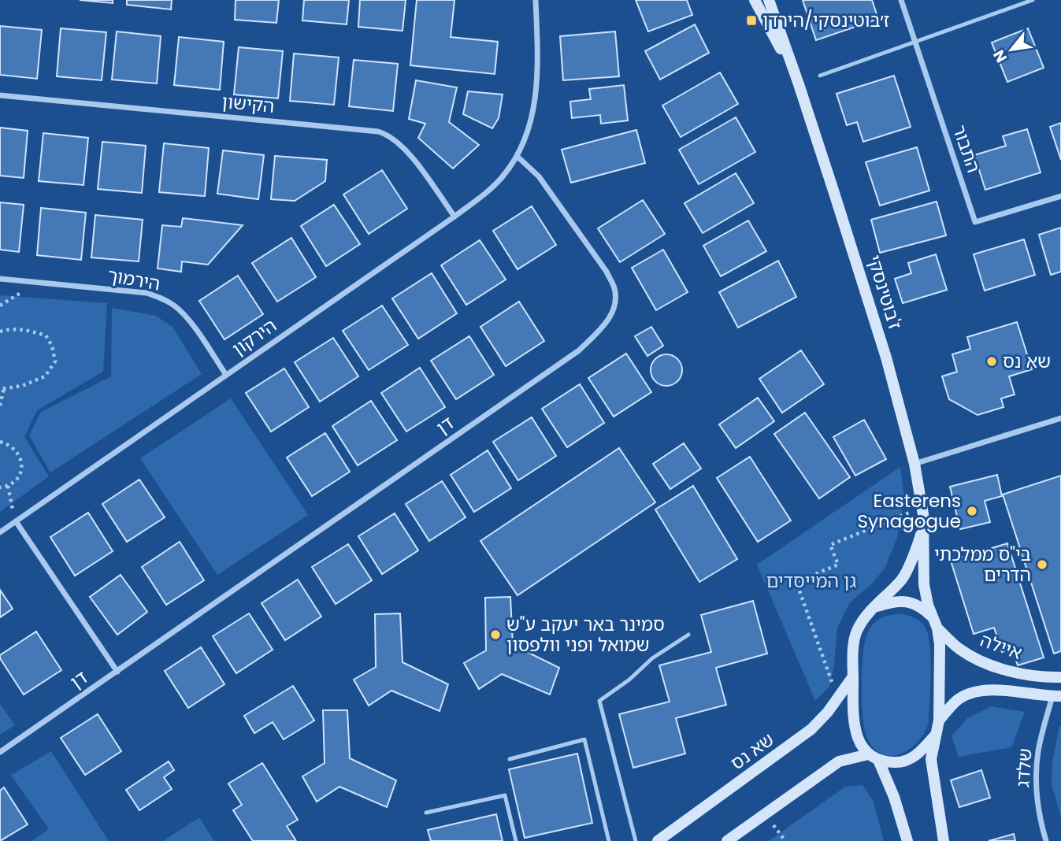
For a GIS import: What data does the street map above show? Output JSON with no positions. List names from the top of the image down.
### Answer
{
  "streets": {
    "street": [
      "הקישון",
      "התבור",
      "הירמוך",
      "ז'בוטינסקי",
      "הירקון",
      "דן",
      "איילה",
      "שא נס",
      "שלדג"
    ]
  },
  "crossings": [
    ["הקישון", "הירקון"],
    ["הירמוך", "הירקון"],
    ["ז'בוטינסקי", "איילה"],
    ["ז'בוטינסקי", "שא נס"],
    ["הירקון", "דן"],
    ["איילה", "שא נס"]
  ],
  "parks": ["גן המייסדים"],
  "places": {
    "transit": ["ז׳בוטינסקי/הירדן"],
    "other": [
      "שא נס",
      "Easterens Synagogue",
      "בי\"ס ממלכתי הדרים",
      "סמינר באר יעקב ע\"ש שמואל ופני וולפסון"
    ]
  },
  "north": "bottom left"
}
